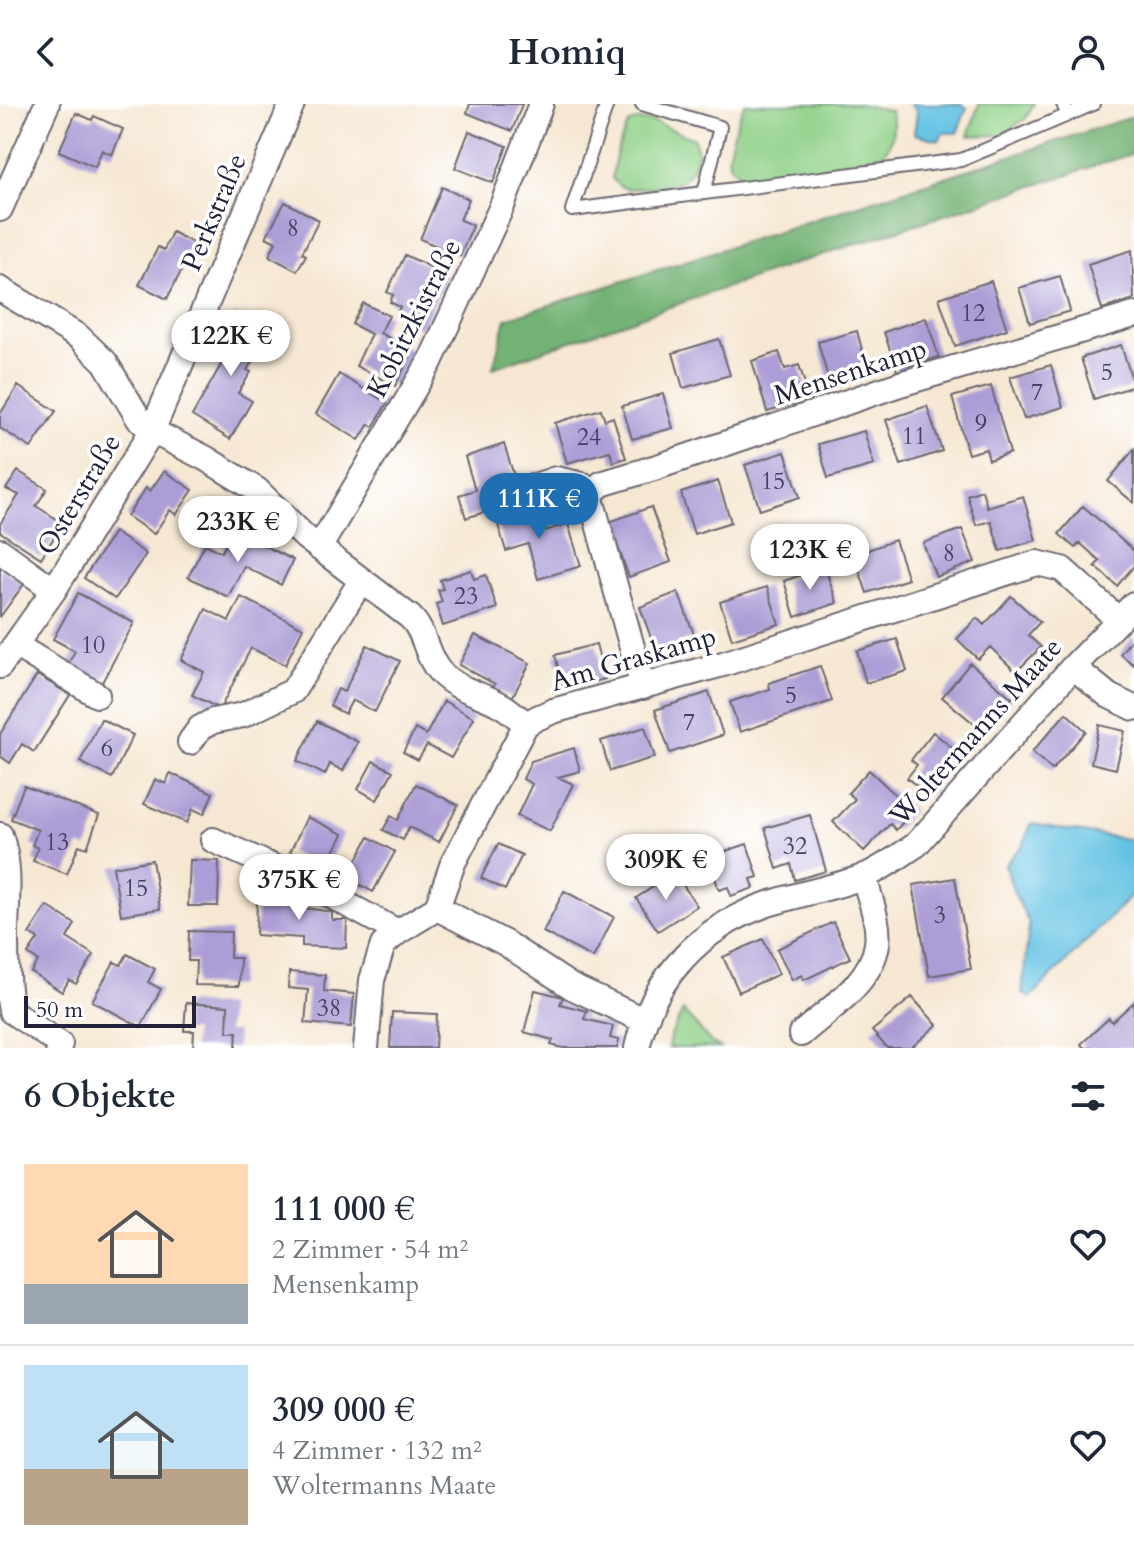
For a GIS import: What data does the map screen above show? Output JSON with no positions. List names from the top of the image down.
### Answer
{
  "streets": {
    "street": [
      "Perkstraße",
      "Kobitzkistraße",
      "Mensenkamp",
      "Osterstraße",
      "Am Graskamp",
      "Woltermanns Maate"
    ]
  },
  "crossings": [
    ["Perkstraße", "Osterstraße"],
    ["Am Graskamp", "Woltermanns Maate"]
  ],
  "house_numbers": [
    "8",
    "12",
    "5",
    "7",
    "9",
    "11",
    "24",
    "15",
    "8",
    "23",
    "10",
    "5",
    "7",
    "6",
    "13",
    "32",
    "15",
    "3",
    "38"
  ],
  "scale_bar": "50 m",
  "page": {
    "header": "Homiq",
    "price": [
      "122K €",
      "111K €",
      "233K €",
      "123K €",
      "309K €",
      "375K €"
    ],
    "scale": "50 m",
    "heading": "6 Objekte",
    "list": [
      {
        "name": "111 000 €",
        "note": "2 Zimmer · 54 m² · Mensenkamp"
      },
      {
        "name": "309 000 €",
        "note": "4 Zimmer · 132 m² · Woltermanns Maate"
      }
    ]
  }
}
